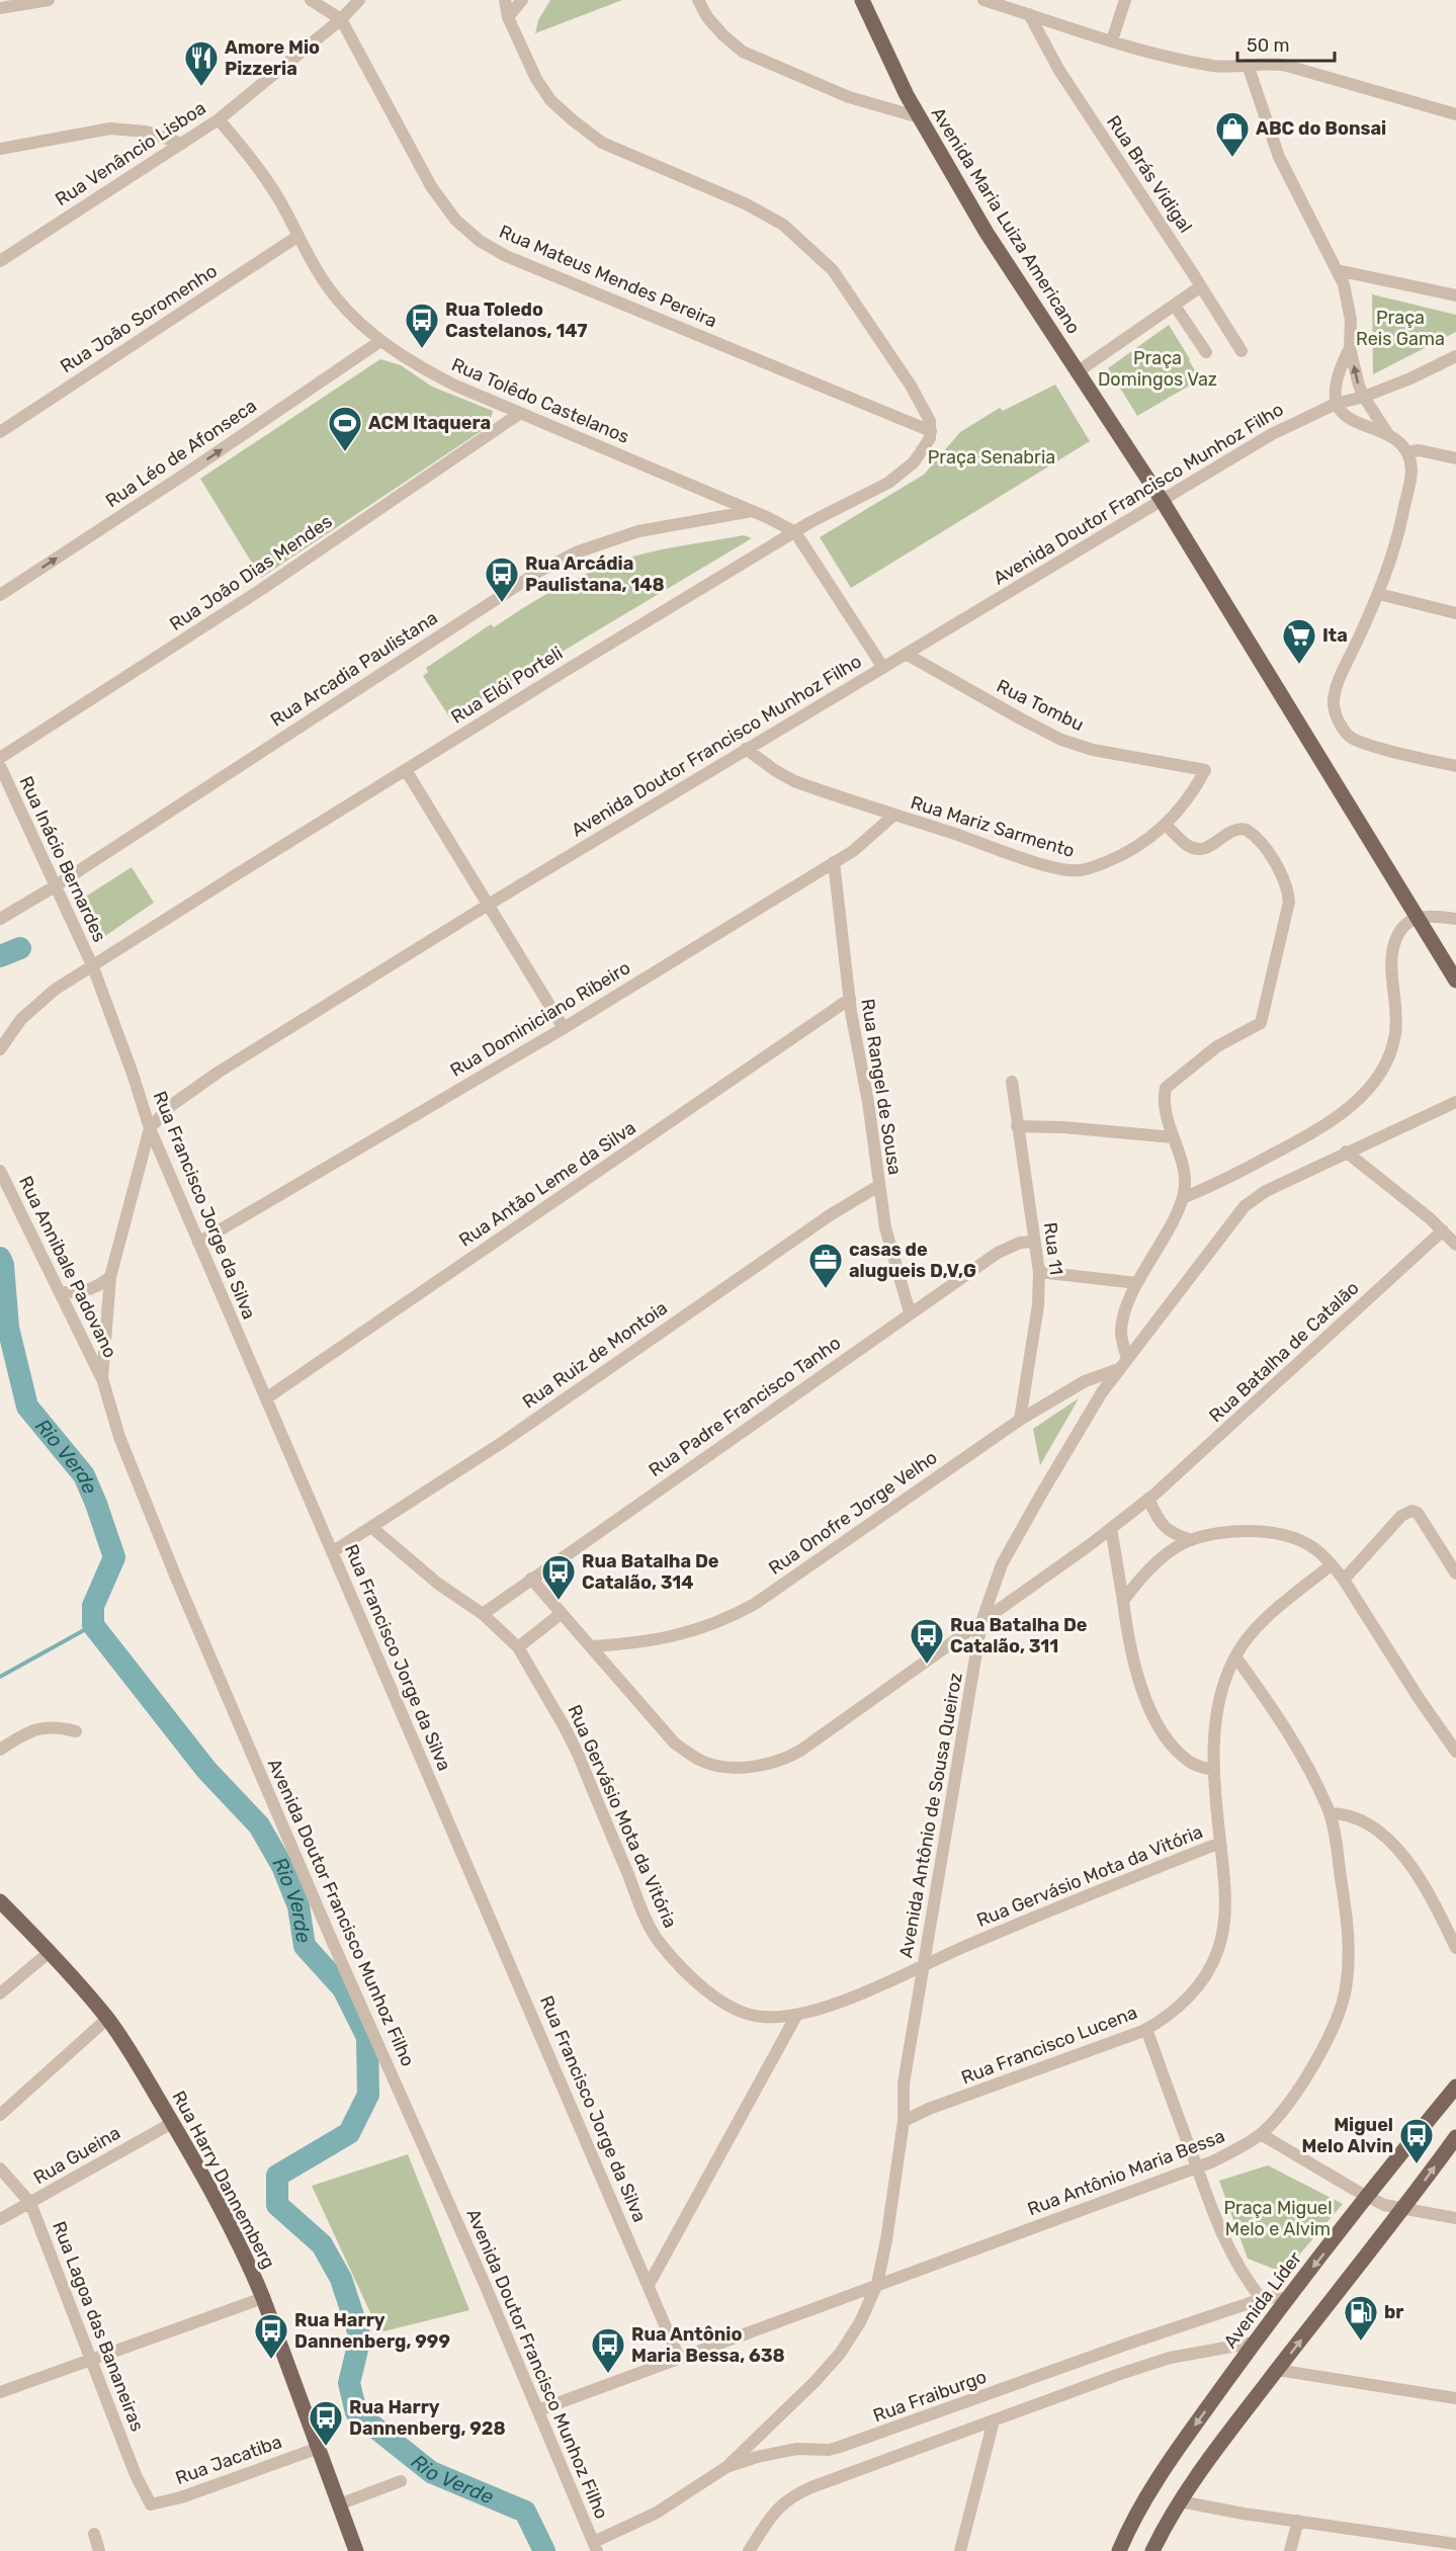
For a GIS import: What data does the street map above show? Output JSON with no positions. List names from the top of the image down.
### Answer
{
  "streets": {
    "main road": ["Avenida Maria Luiza Americano", "Rua Harry Dannemberg", "Avenida Líder"],
    "street": [
      "Rua Venâncio Lisboa",
      "Rua Brás Vidigal",
      "Rua Mateus Mendes Pereira",
      "Rua João Soromenho",
      "Rua Tolêdo Castelanos",
      "Rua Léo de Afonseca",
      "Avenida Doutor Francisco Munhoz Filho",
      "Rua João Dias Mendes",
      "Rua Arcadia Paulistana",
      "Rua Elói Porteli",
      "Rua Tombu",
      "Rua Mariz Sarmento",
      "Rua Inácio Bernardes",
      "Rua Dominiciano Ribeiro",
      "Rua Rangel de Sousa",
      "Rua Antão Leme da Silva",
      "Rua Francisco Jorge da Silva",
      "Rua 11",
      "Rua Annibale Padovano",
      "Rua Batalha de Catalão",
      "Rua Ruiz de Montoia",
      "Rua Padre Francisco Tanho",
      "Rua Onofre Jorge Velho",
      "Avenida Antônio de Sousa Queiroz",
      "Rua Gervásio Mota da Vitória",
      "Rua Francisco Lucena",
      "Rua Gueina",
      "Rua Antônio Maria Bessa",
      "Rua Lagoa das Bananeiras",
      "Rua Fraiburgo",
      "Rua Jacatiba"
    ]
  },
  "crossings": [
    ["Rua Venâncio Lisboa", "Rua Mateus Mendes Pereira"],
    ["Rua Venâncio Lisboa", "Rua Tolêdo Castelanos"],
    ["Avenida Maria Luiza Americano", "Avenida Doutor Francisco Munhoz Filho"],
    ["Rua Mateus Mendes Pereira", "Rua Elói Porteli"],
    ["Rua João Soromenho", "Rua Tolêdo Castelanos"],
    ["Rua Tolêdo Castelanos", "Rua Léo de Afonseca"],
    ["Rua Tolêdo Castelanos", "Rua João Dias Mendes"],
    ["Rua Tolêdo Castelanos", "Rua Arcadia Paulistana"],
    ["Rua Tolêdo Castelanos", "Rua Elói Porteli"],
    ["Avenida Doutor Francisco Munhoz Filho", "Rua Tombu"],
    ["Avenida Doutor Francisco Munhoz Filho", "Rua Mariz Sarmento"],
    ["Avenida Doutor Francisco Munhoz Filho", "Rua Francisco Jorge da Silva"],
    ["Avenida Doutor Francisco Munhoz Filho", "Rua Annibale Padovano"],
    ["Avenida Doutor Francisco Munhoz Filho", "Rua Antônio Maria Bessa"],
    ["Avenida Doutor Francisco Munhoz Filho", "Rua Fraiburgo"],
    ["Rua Arcadia Paulistana", "Rua Inácio Bernardes"],
    ["Rua Elói Porteli", "Rua Inácio Bernardes"],
    ["Rua Elói Porteli", "Rua Francisco Jorge da Silva"],
    ["Rua Tombu", "Rua Mariz Sarmento"],
    ["Rua Mariz Sarmento", "Rua Dominiciano Ribeiro"],
    ["Rua Inácio Bernardes", "Rua Francisco Jorge da Silva"],
    ["Rua Dominiciano Ribeiro", "Rua Rangel de Sousa"],
    ["Rua Dominiciano Ribeiro", "Rua Francisco Jorge da Silva"],
    ["Rua Rangel de Sousa", "Rua Antão Leme da Silva"],
    ["Rua Rangel de Sousa", "Rua Ruiz de Montoia"],
    ["Rua Rangel de Sousa", "Rua Padre Francisco Tanho"],
    ["Rua Antão Leme da Silva", "Rua Francisco Jorge da Silva"],
    ["Rua Francisco Jorge da Silva", "Rua Ruiz de Montoia"],
    ["Rua Francisco Jorge da Silva", "Rua Antônio Maria Bessa"],
    ["Rua 11", "Rua Padre Francisco Tanho"],
    ["Rua 11", "Rua Onofre Jorge Velho"],
    ["Rua Batalha de Catalão", "Rua Padre Francisco Tanho"],
    ["Rua Batalha de Catalão", "Rua Onofre Jorge Velho"],
    ["Rua Batalha de Catalão", "Avenida Antônio de Sousa Queiroz"],
    ["Rua Ruiz de Montoia", "Rua Gervásio Mota da Vitória"],
    ["Rua Padre Francisco Tanho", "Rua Gervásio Mota da Vitória"],
    ["Rua Onofre Jorge Velho", "Avenida Antônio de Sousa Queiroz"],
    ["Avenida Antônio de Sousa Queiroz", "Rua Gervásio Mota da Vitória"],
    ["Avenida Antônio de Sousa Queiroz", "Rua Francisco Lucena"],
    ["Avenida Antônio de Sousa Queiroz", "Rua Antônio Maria Bessa"],
    ["Avenida Antônio de Sousa Queiroz", "Rua Fraiburgo"],
    ["Rua Gervásio Mota da Vitória", "Rua Francisco Lucena"],
    ["Rua Francisco Lucena", "Rua Antônio Maria Bessa"],
    ["Rua Gueina", "Rua Harry Dannemberg"],
    ["Rua Gueina", "Rua Lagoa das Bananeiras"],
    ["Rua Harry Dannemberg", "Rua Jacatiba"],
    ["Avenida Líder", "Rua Fraiburgo"],
    ["Rua Lagoa das Bananeiras", "Rua Jacatiba"]
  ],
  "one_way": ["Rua Léo de Afonseca"],
  "water": ["Rio Verde"],
  "parks": [
    "Praça Reis Gama",
    "Praça Domingos Vaz",
    "Praça Senabria",
    "Praça Miguel Melo e Alvim"
  ],
  "places": {
    "restaurant": ["Amore Mio Pizzeria"],
    "shop": ["ABC do Bonsai"],
    "bus stop": [
      "Rua Toledo Castelanos, 147",
      "Rua Arcádia Paulistana, 148",
      "Rua Batalha De Catalão, 314",
      "Rua Batalha De Catalão, 311",
      "Miguel Melo Alvin",
      "Rua Harry Dannenberg, 999",
      "Rua Antônio Maria Bessa, 638",
      "Rua Harry Dannenberg, 928"
    ],
    "sports": ["ACM Itaquera"],
    "supermarket": ["Ita"],
    "office": ["casas de alugueis D,V,G"],
    "fuel station": ["br"]
  },
  "scale_bar": "50 m"
}
